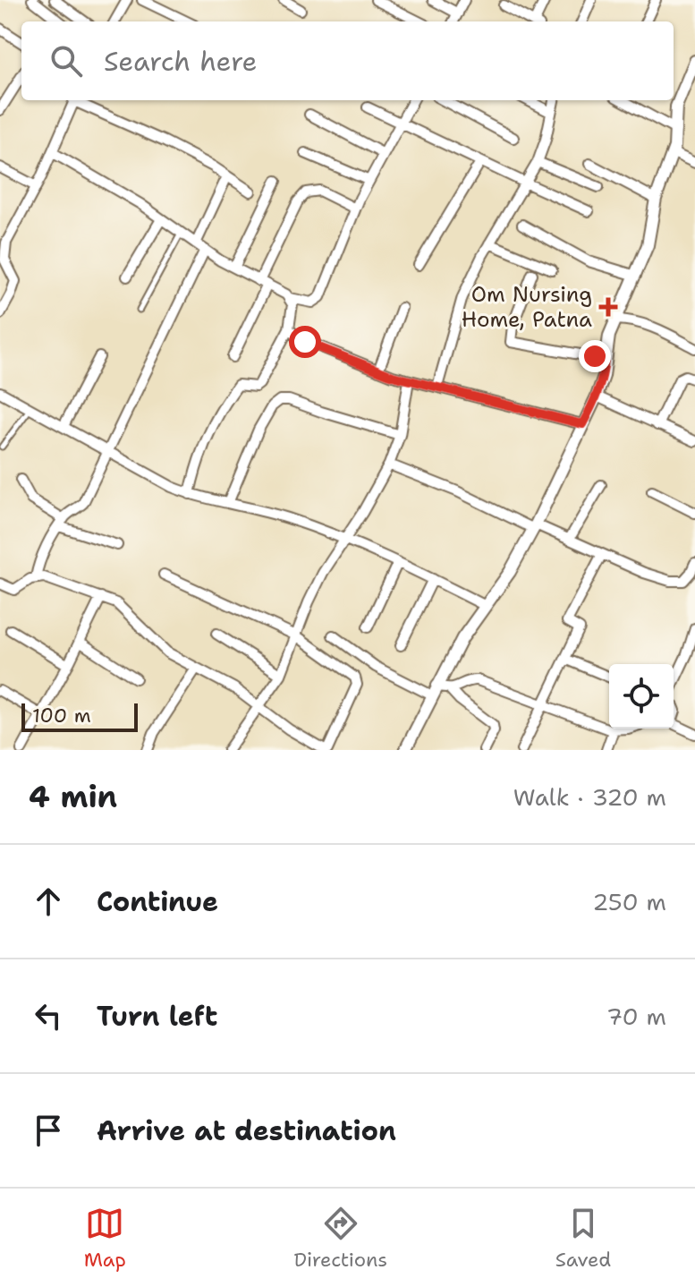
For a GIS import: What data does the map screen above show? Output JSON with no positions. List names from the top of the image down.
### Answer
{
  "places": {
    "health": ["Om Nursing Home, Patna"]
  },
  "scale_bar": "100 m",
  "page": {
    "search": "Search here",
    "scale": "100 m",
    "heading": ["4 min", "Walk · 320 m"],
    "list": [
      ["Continue", "250 m"],
      ["Turn left", "70 m"],
      "Arrive at destination"
    ],
    "nav": ["Map", "Directions", "Saved"]
  }
}
